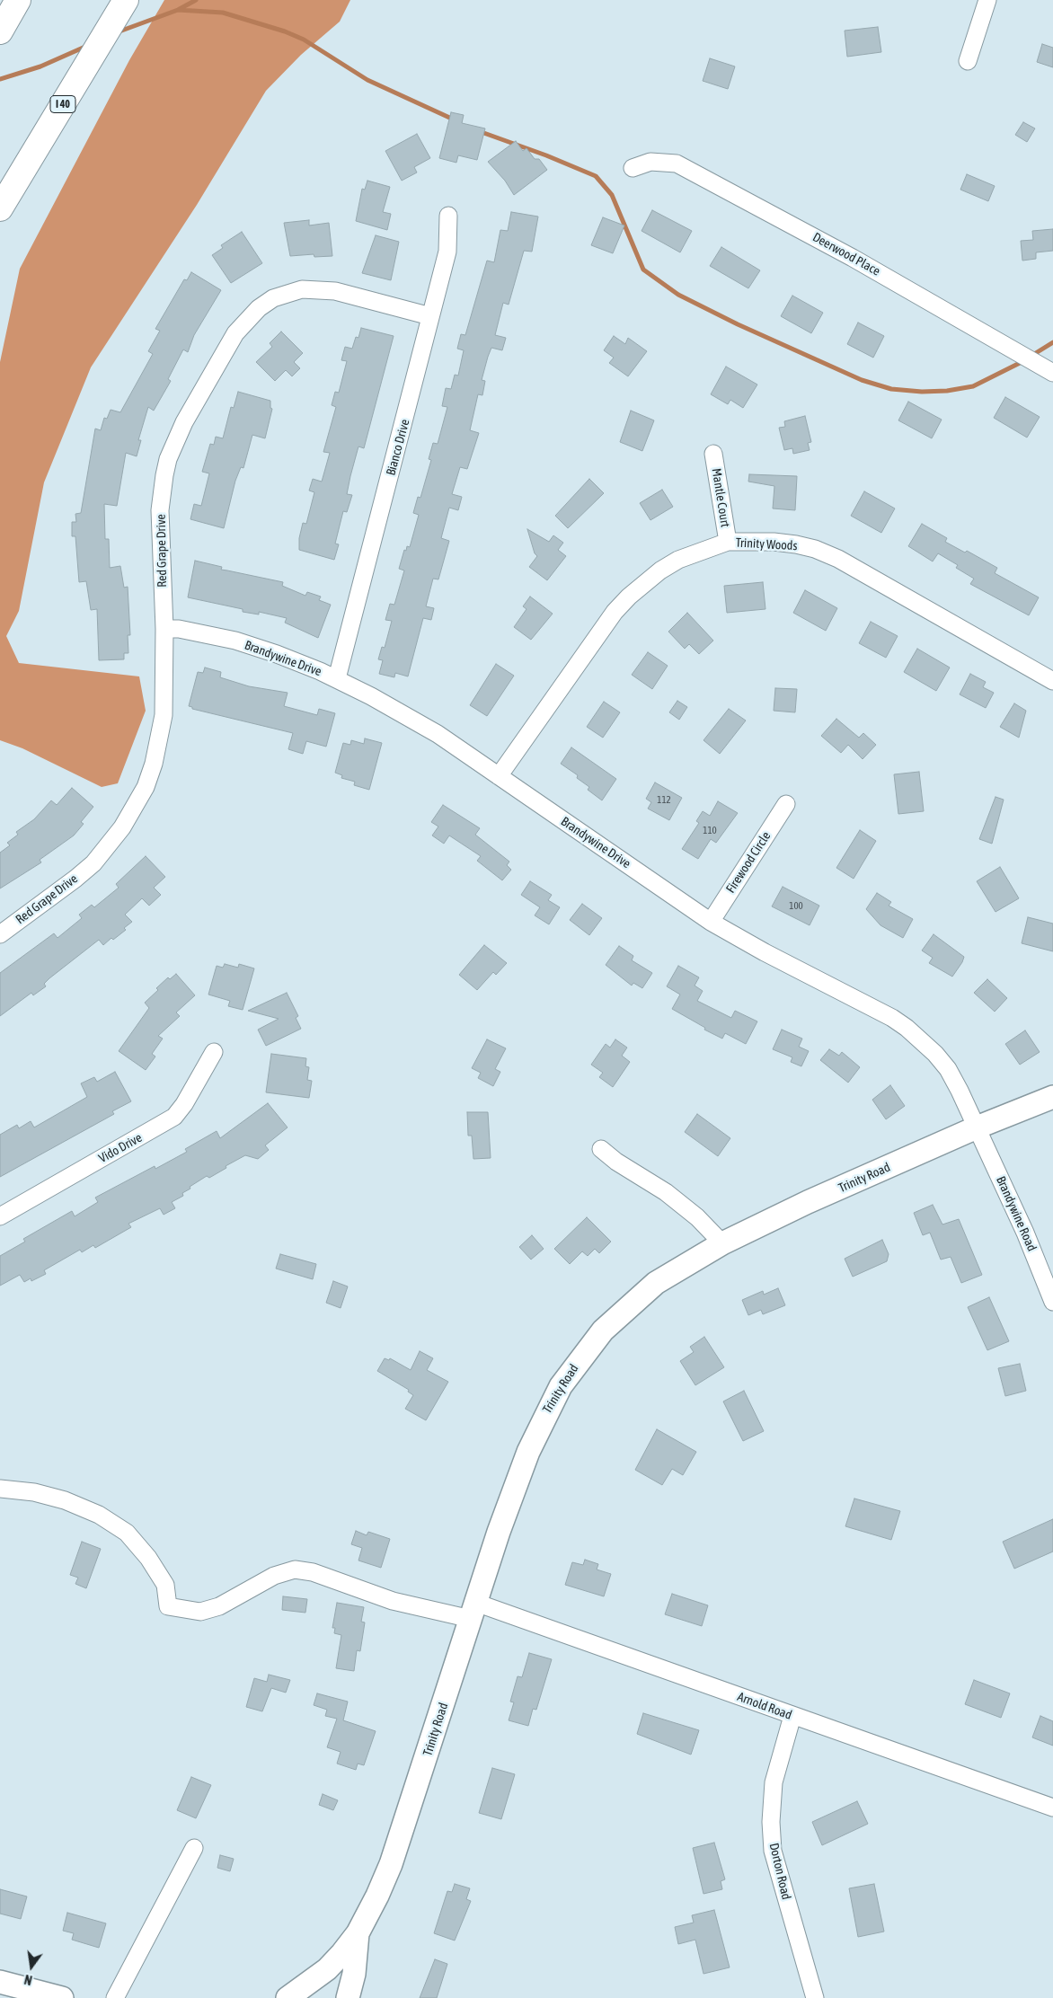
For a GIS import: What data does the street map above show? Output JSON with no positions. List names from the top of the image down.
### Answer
{
  "streets": {
    "highway": ["I 40"],
    "main road": ["Trinity Road"],
    "street": [
      "Deerwood Place",
      "Bianco Drive",
      "Mantle Court",
      "Trinity Woods",
      "Red Grape Drive",
      "Brandywine Drive",
      "Firewood Circle",
      "Vido Drive",
      "Brandywine Road",
      "Arnold Road",
      "Dorton Road"
    ]
  },
  "crossings": [
    ["Bianco Drive", "Red Grape Drive"],
    ["Bianco Drive", "Brandywine Drive"],
    ["Mantle Court", "Trinity Woods"],
    ["Trinity Woods", "Brandywine Drive"],
    ["Red Grape Drive", "Brandywine Drive"],
    ["Brandywine Drive", "Firewood Circle"],
    ["Brandywine Drive", "Trinity Road"],
    ["Brandywine Drive", "Brandywine Road"],
    ["Trinity Road", "Brandywine Road"],
    ["Trinity Road", "Arnold Road"],
    ["Arnold Road", "Dorton Road"]
  ],
  "house_numbers": ["112", "110", "100"],
  "north": "bottom"
}
